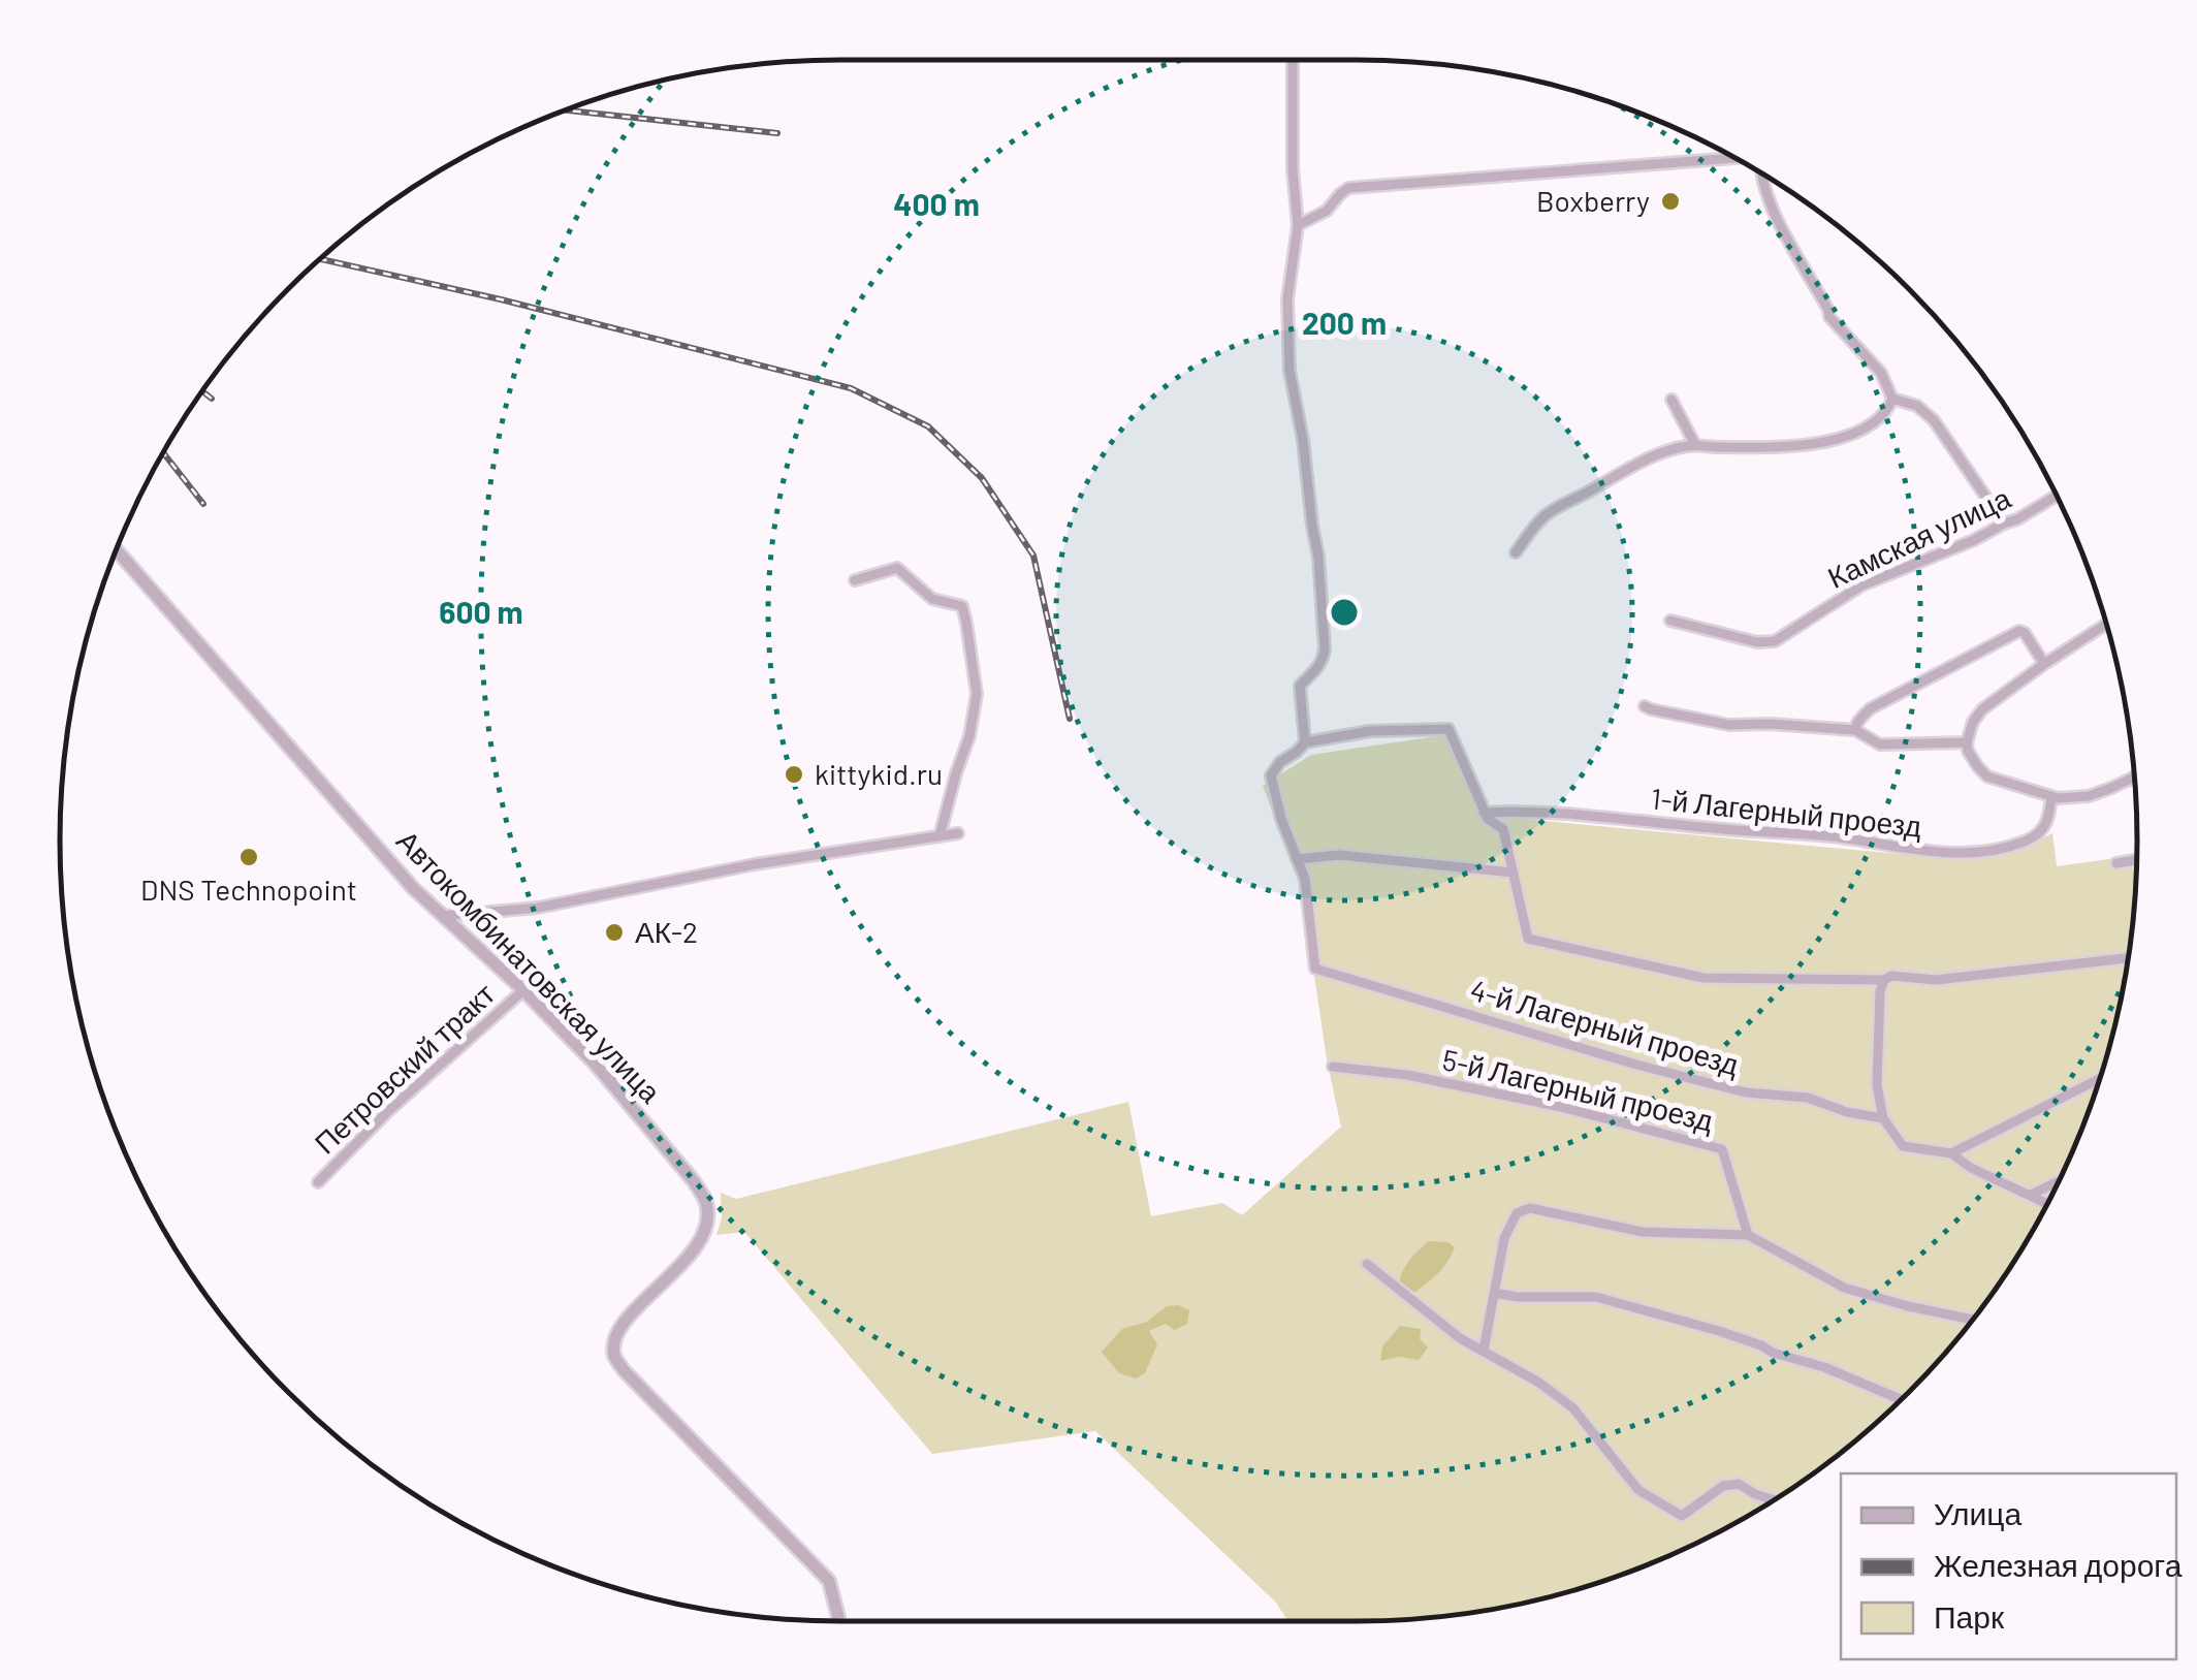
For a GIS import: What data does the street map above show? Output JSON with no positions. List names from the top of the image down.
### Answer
{
  "streets": {
    "street": [
      "Камская улица",
      "1-й Лагерный проезд",
      "Автокомбинатовская улица",
      "4-й Лагерный проезд",
      "Петровский тракт",
      "5-й Лагерный проезд"
    ]
  },
  "crossings": [
    ["Автокомбинатовская улица", "Петровский тракт"]
  ],
  "places": [
    "Boxberry",
    "kittykid.ru",
    "DNS Technopoint",
    "АК-2"
  ],
  "legend": ["Улица", "Железная дорога", "Парк"],
  "rings": ["400 m", "200 m", "600 m"]
}
